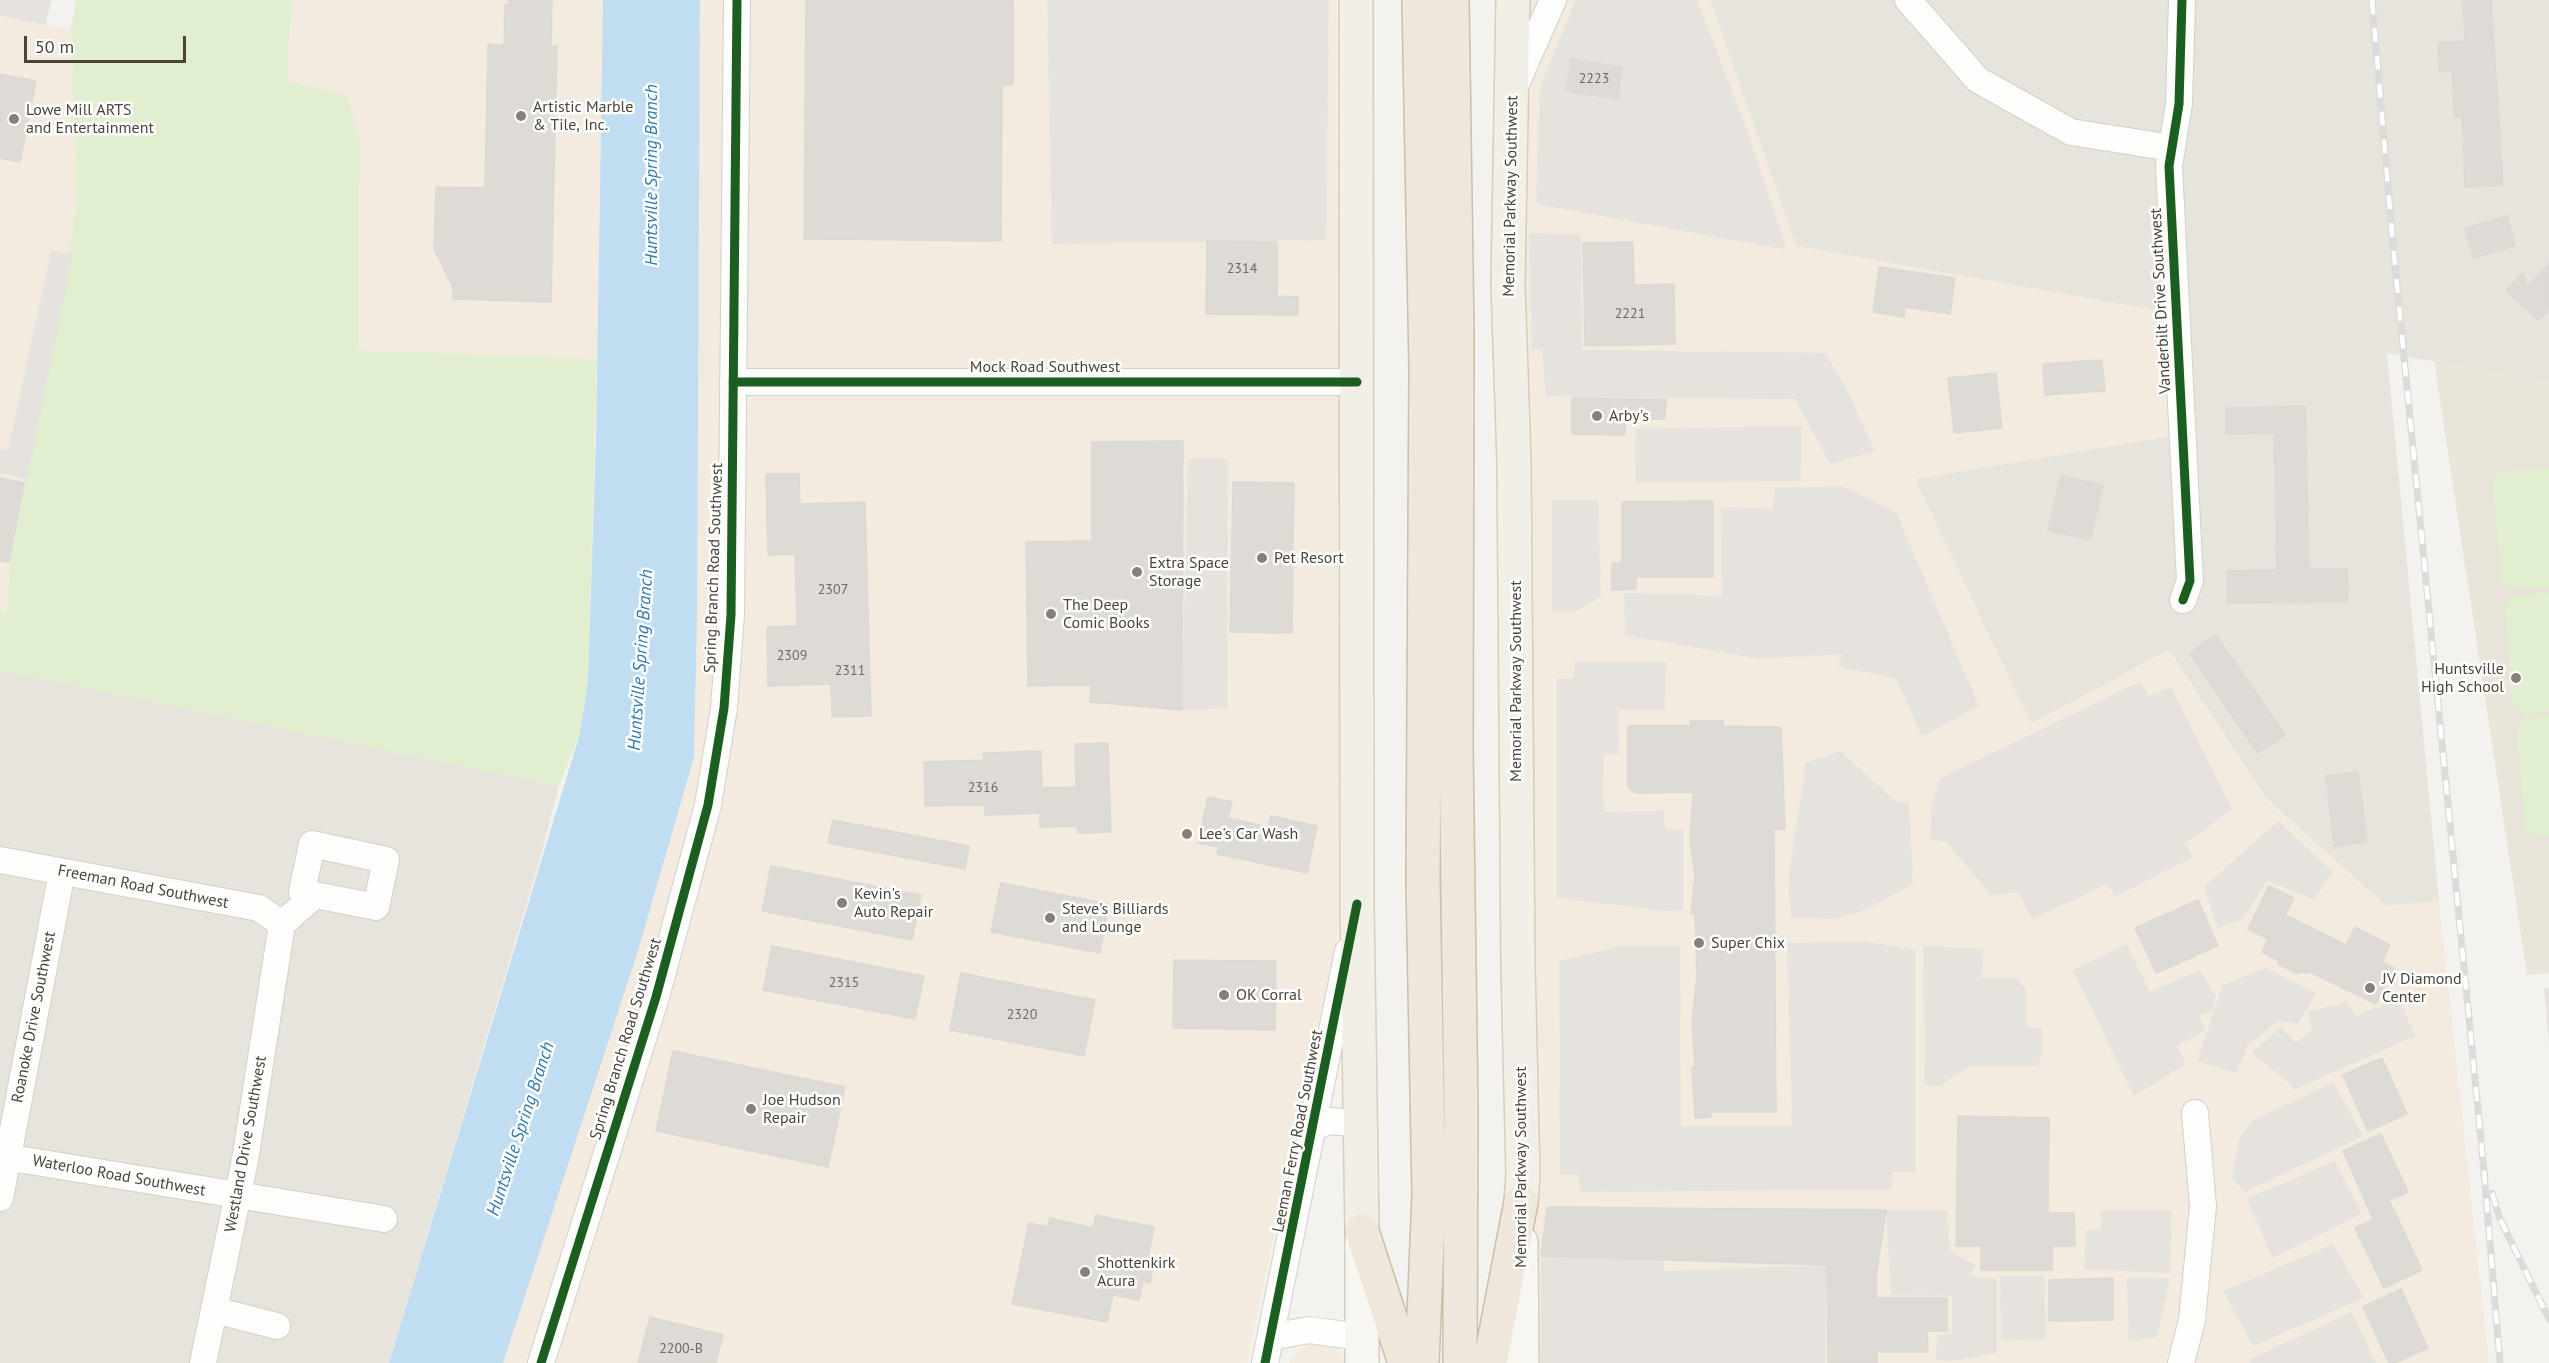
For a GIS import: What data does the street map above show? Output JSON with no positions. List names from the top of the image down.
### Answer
{
  "streets": {
    "main road": ["Memorial Parkway Southwest"],
    "street": [
      "Vanderbilt Drive Southwest",
      "Mock Road Southwest",
      "Spring Branch Road Southwest",
      "Freeman Road Southwest",
      "Roanoke Drive Southwest",
      "Leeman Ferry Road Southwest",
      "Westland Drive Southwest",
      "Waterloo Road Southwest"
    ]
  },
  "crossings": [
    ["Mock Road Southwest", "Spring Branch Road Southwest"],
    ["Freeman Road Southwest", "Roanoke Drive Southwest"],
    ["Freeman Road Southwest", "Westland Drive Southwest"],
    ["Roanoke Drive Southwest", "Waterloo Road Southwest"],
    ["Westland Drive Southwest", "Waterloo Road Southwest"]
  ],
  "water": ["Huntsville Spring Branch"],
  "places": [
    "Artistic Marble & Tile, Inc.",
    "Lowe Mill ARTS and Entertainment",
    "Arby's",
    "Pet Resort",
    "Extra Space Storage",
    "The Deep Comic Books",
    "Huntsville High School",
    "Lee's Car Wash",
    "Kevin's Auto Repair",
    "Steve's Billiards and Lounge",
    "Super Chix",
    "JV Diamond Center",
    "OK Corral",
    "Joe Hudson Repair",
    "Shottenkirk Acura"
  ],
  "house_numbers": [
    "2223",
    "2314",
    "2221",
    "2307",
    "2309",
    "2311",
    "2316",
    "2315",
    "2320",
    "2200-B"
  ],
  "scale_bar": "50 m"
}
